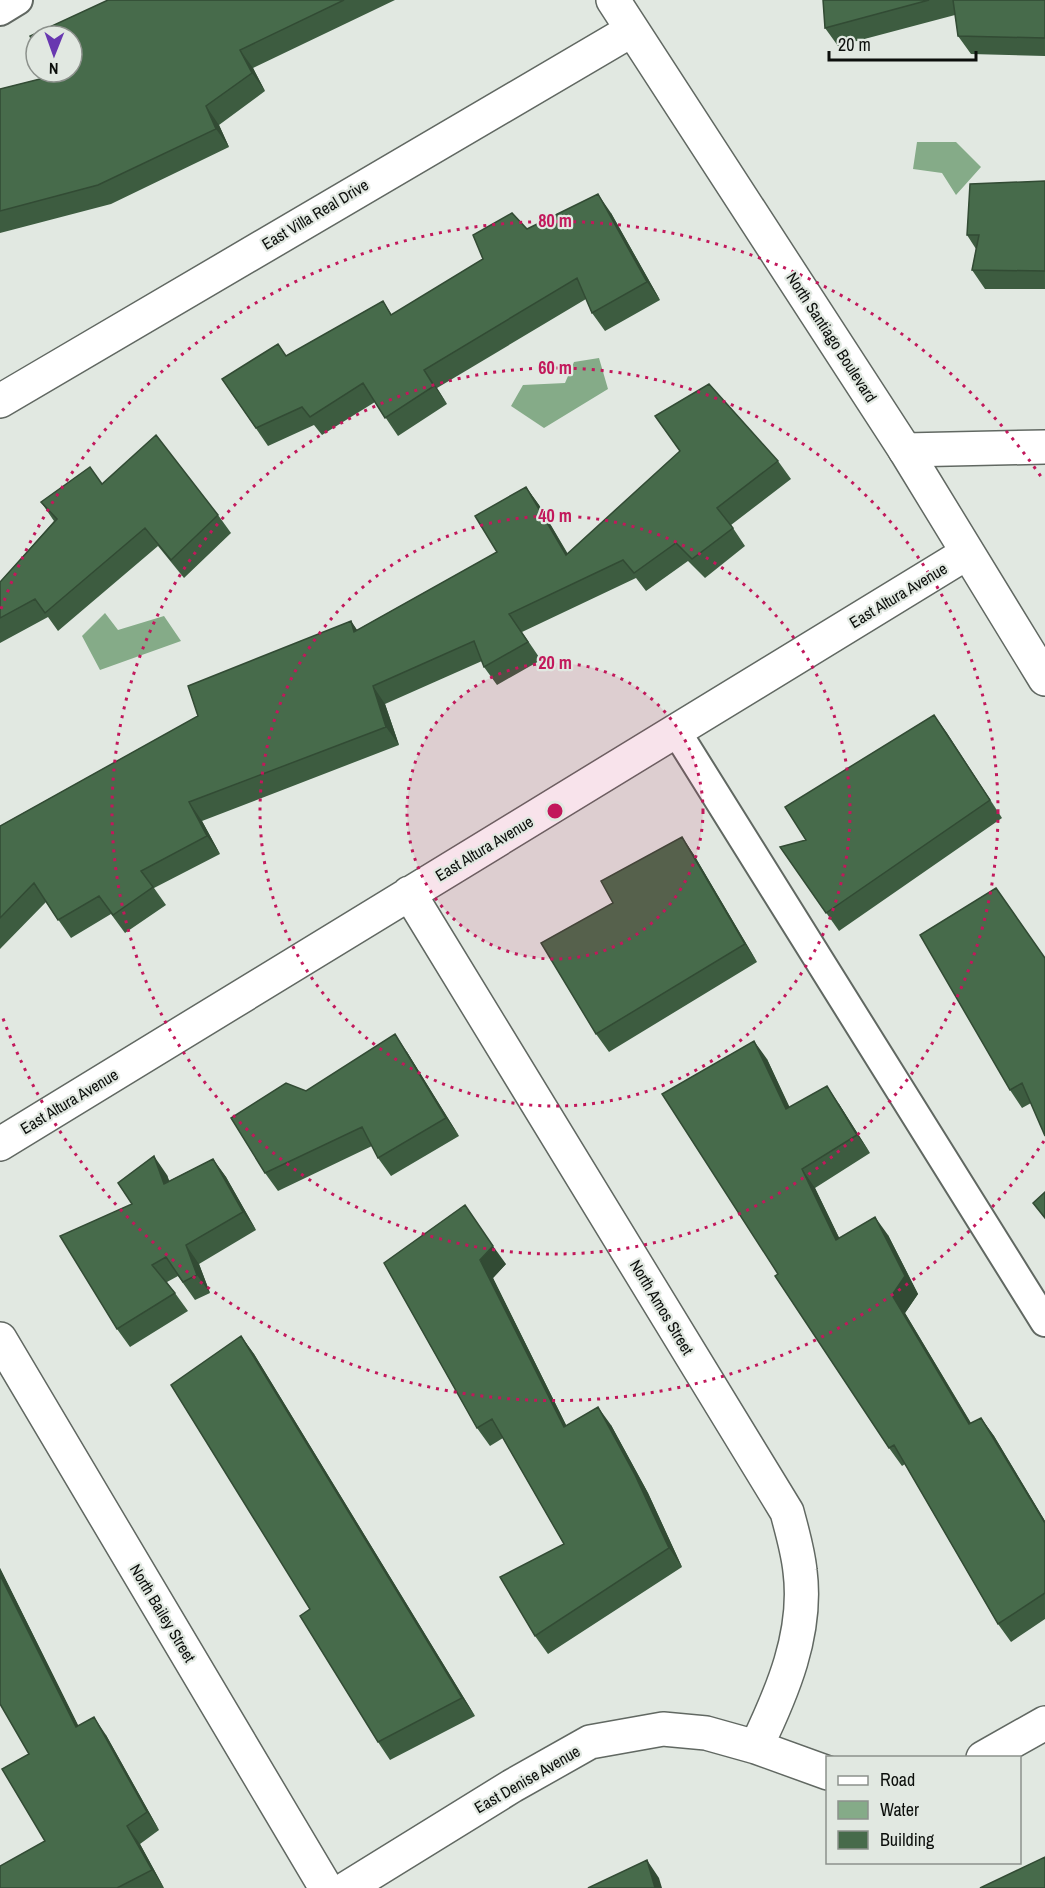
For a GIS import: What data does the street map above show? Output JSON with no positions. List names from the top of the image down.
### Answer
{
  "streets": {
    "street": [
      "East Villa Real Drive",
      "North Santiago Boulevard",
      "East Altura Avenue",
      "North Amos Street",
      "North Bailey Street",
      "East Denise Avenue"
    ]
  },
  "crossings": [
    ["East Villa Real Drive", "North Santiago Boulevard"],
    ["North Santiago Boulevard", "East Altura Avenue"],
    ["East Altura Avenue", "North Amos Street"],
    ["North Amos Street", "East Denise Avenue"]
  ],
  "legend": ["Road", "Water", "Building"],
  "scale_bar": "20 m",
  "north": "bottom",
  "rings": [
    "80 m",
    "60 m",
    "40 m",
    "20 m"
  ]
}
